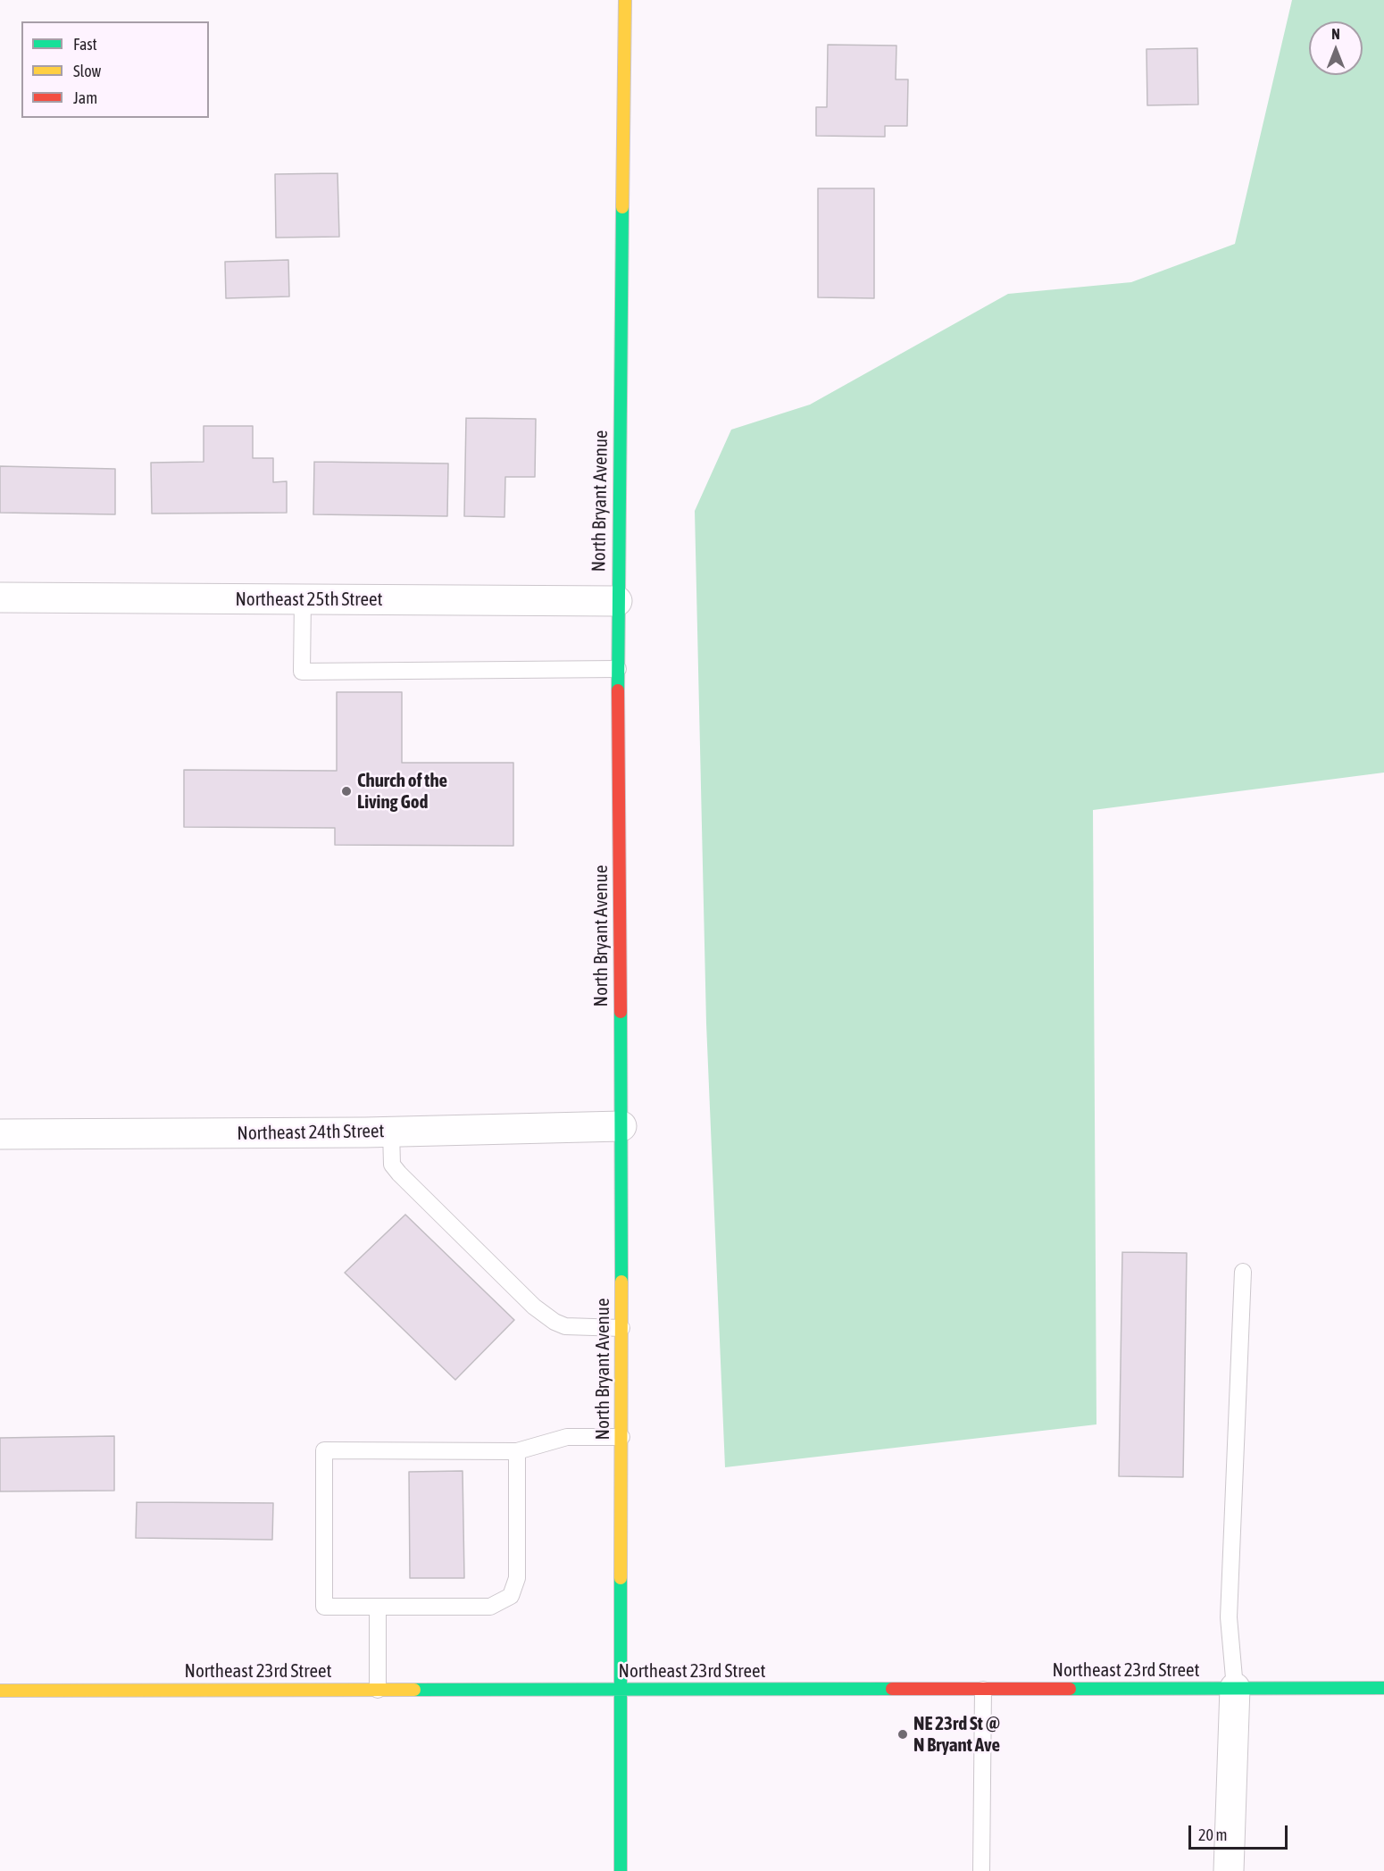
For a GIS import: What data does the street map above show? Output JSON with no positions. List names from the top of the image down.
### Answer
{
  "streets": {
    "street": [
      "North Bryant Avenue",
      "Northeast 25th Street",
      "Northeast 24th Street",
      "Northeast 23rd Street"
    ]
  },
  "crossings": [
    ["North Bryant Avenue", "Northeast 25th Street"],
    ["North Bryant Avenue", "Northeast 24th Street"],
    ["North Bryant Avenue", "Northeast 23rd Street"]
  ],
  "places": ["Church of the Living God", "NE 23rd St @ N Bryant Ave"],
  "legend": ["Fast", "Slow", "Jam"],
  "scale_bar": "20 m",
  "north": "top"
}
